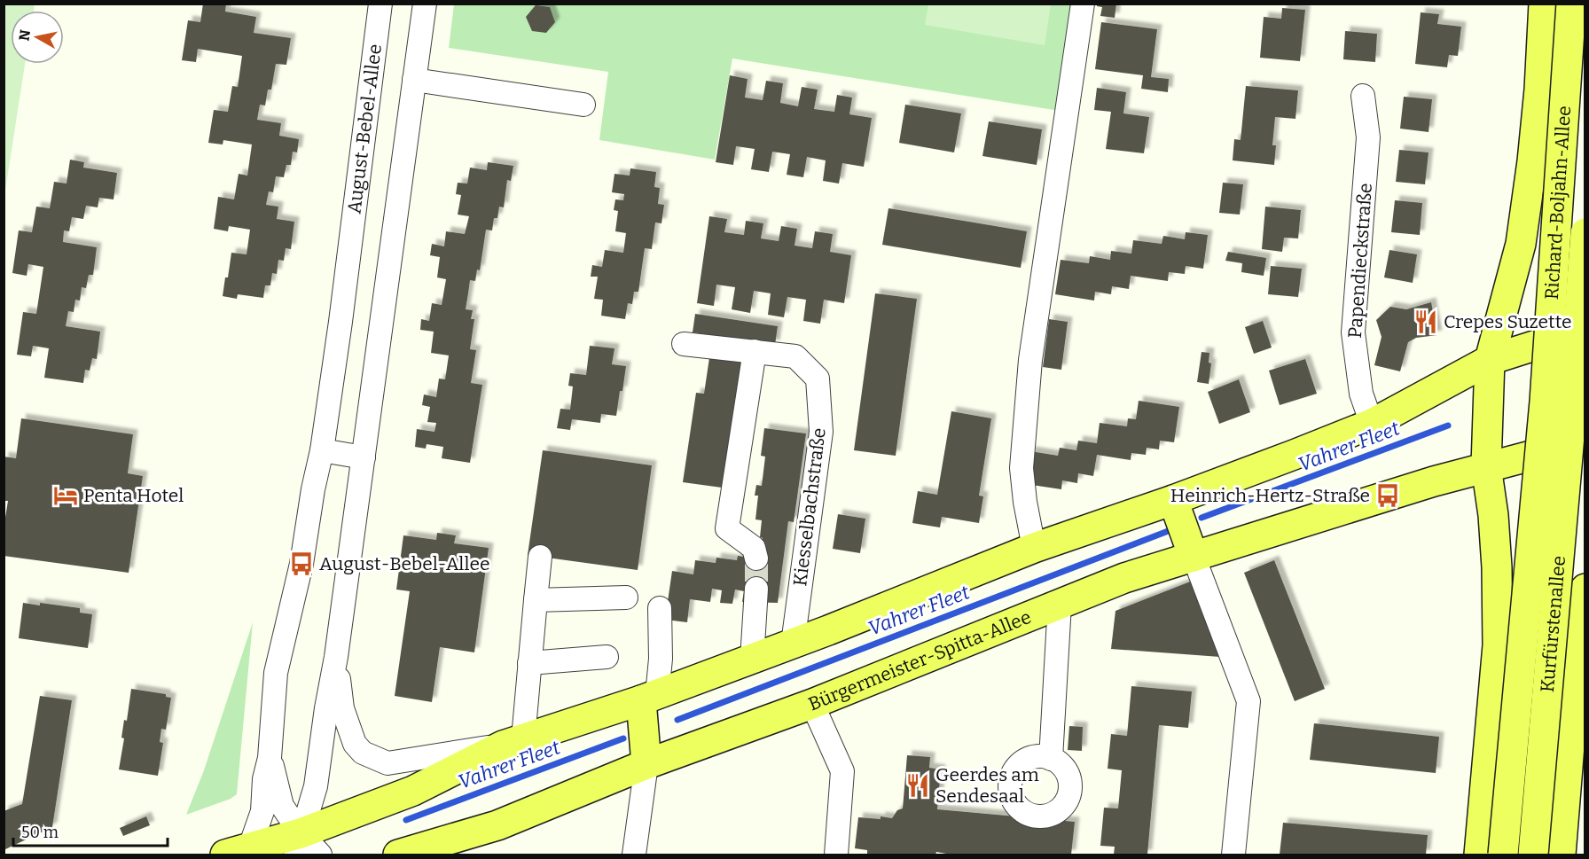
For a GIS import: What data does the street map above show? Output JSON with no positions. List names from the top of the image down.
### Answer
{
  "streets": {
    "main road": ["Richard-Boljahn-Allee", "Kurfürstenallee", "Bürgermeister-Spitta-Allee"],
    "street": ["August-Bebel-Allee", "Papendieckstraße", "Kiesselbachstraße"]
  },
  "crossings": [
    ["August-Bebel-Allee", "Bürgermeister-Spitta-Allee"],
    ["Richard-Boljahn-Allee", "Kurfürstenallee"],
    ["Richard-Boljahn-Allee", "Bürgermeister-Spitta-Allee"],
    ["Papendieckstraße", "Bürgermeister-Spitta-Allee"],
    ["Kiesselbachstraße", "Bürgermeister-Spitta-Allee"]
  ],
  "water": ["Vahrer Fleet"],
  "places": {
    "restaurant": ["Crepes Suzette", "Geerdes am Sendesaal"],
    "hotel": ["Penta Hotel"],
    "bus stop": ["Heinrich-Hertz-Straße", "August-Bebel-Allee"]
  },
  "scale_bar": "50 m",
  "north": "left"
}
